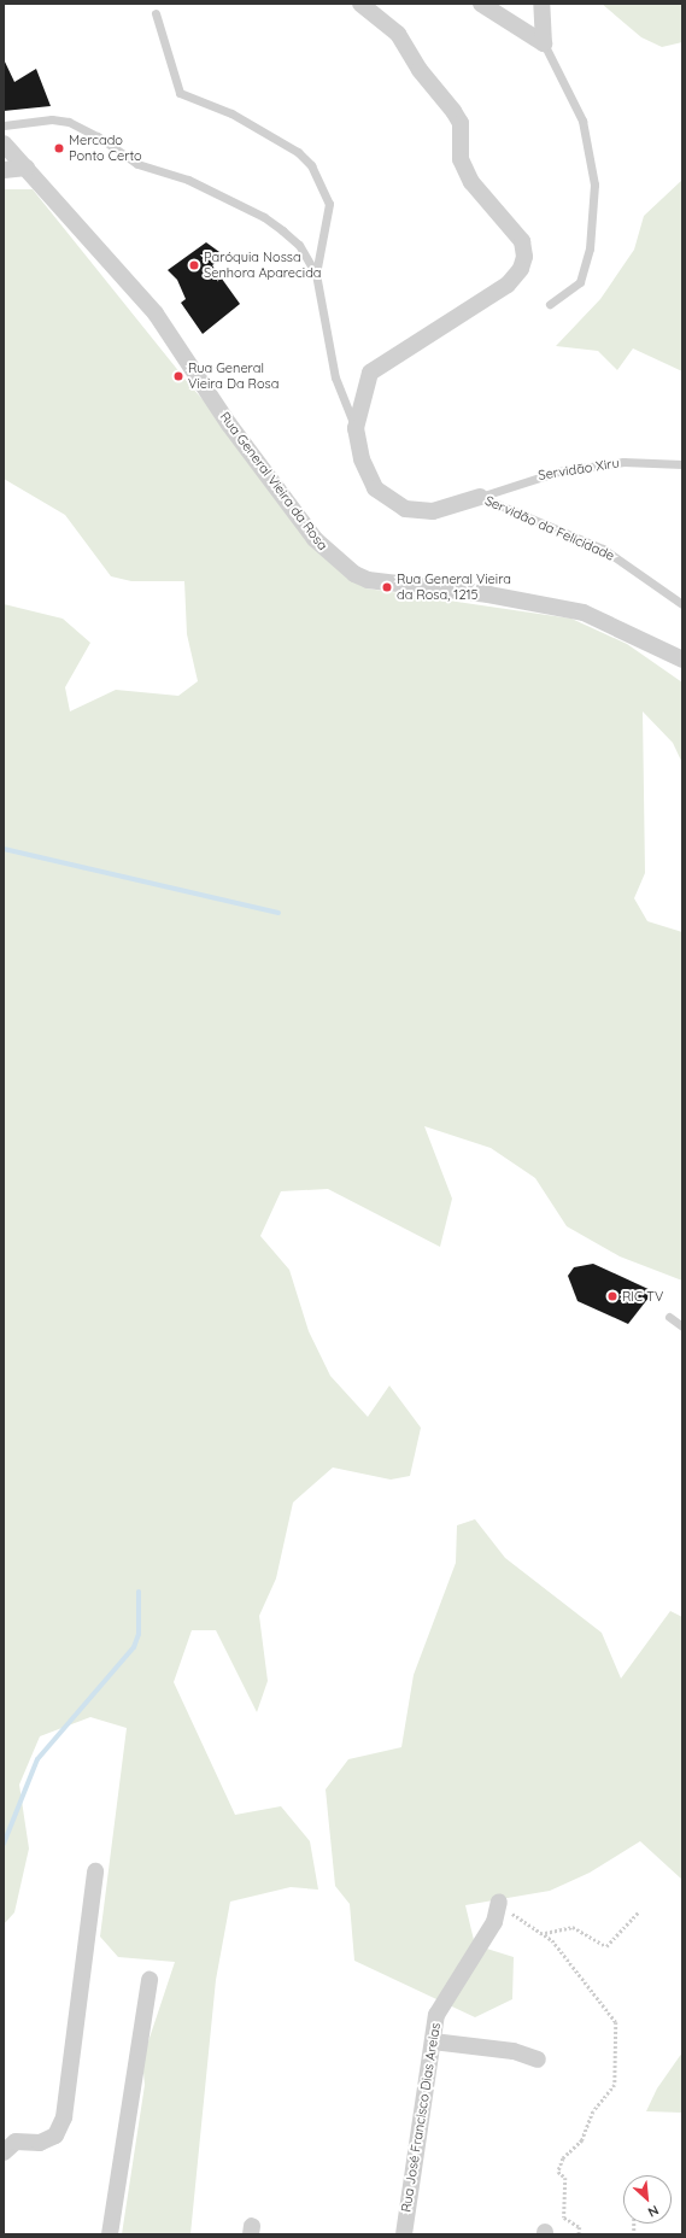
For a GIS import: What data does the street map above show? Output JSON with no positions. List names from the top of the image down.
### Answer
{
  "streets": {
    "street": ["Rua General Vieira da Rosa", "Servidão da Felicidade", "Rua José Francisco Dias Areias"],
    "lane": ["Servidão Xiru"]
  },
  "crossings": [
    ["Servidão Xiru", "Servidão da Felicidade"]
  ],
  "places": [
    "Mercado Ponto Certo",
    "Paróquia Nossa Senhora Aparecida",
    "Rua General Vieira Da Rosa",
    "Rua General Vieira da Rosa, 1215",
    "RIC TV"
  ],
  "north": "bottom right"
}
